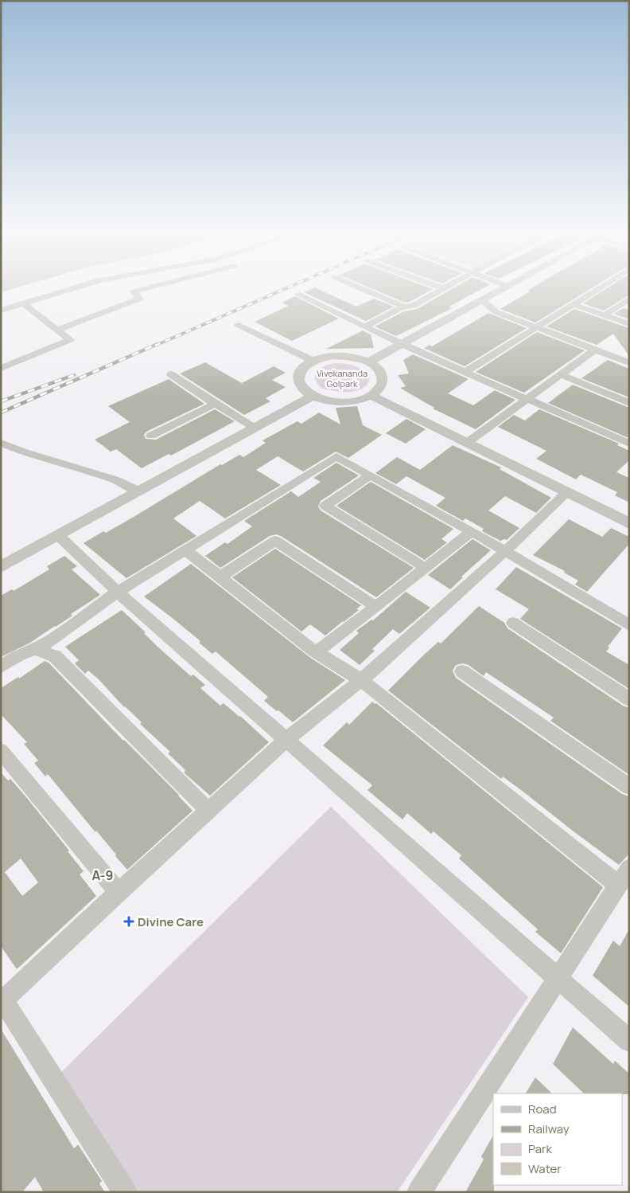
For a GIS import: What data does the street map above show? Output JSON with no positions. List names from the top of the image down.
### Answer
{
  "districts": ["A-9"],
  "parks": ["Vivekananda Golpark"],
  "places": {
    "health": ["Divine Care"]
  },
  "legend": [
    "Road",
    "Railway",
    "Park",
    "Water"
  ]
}
